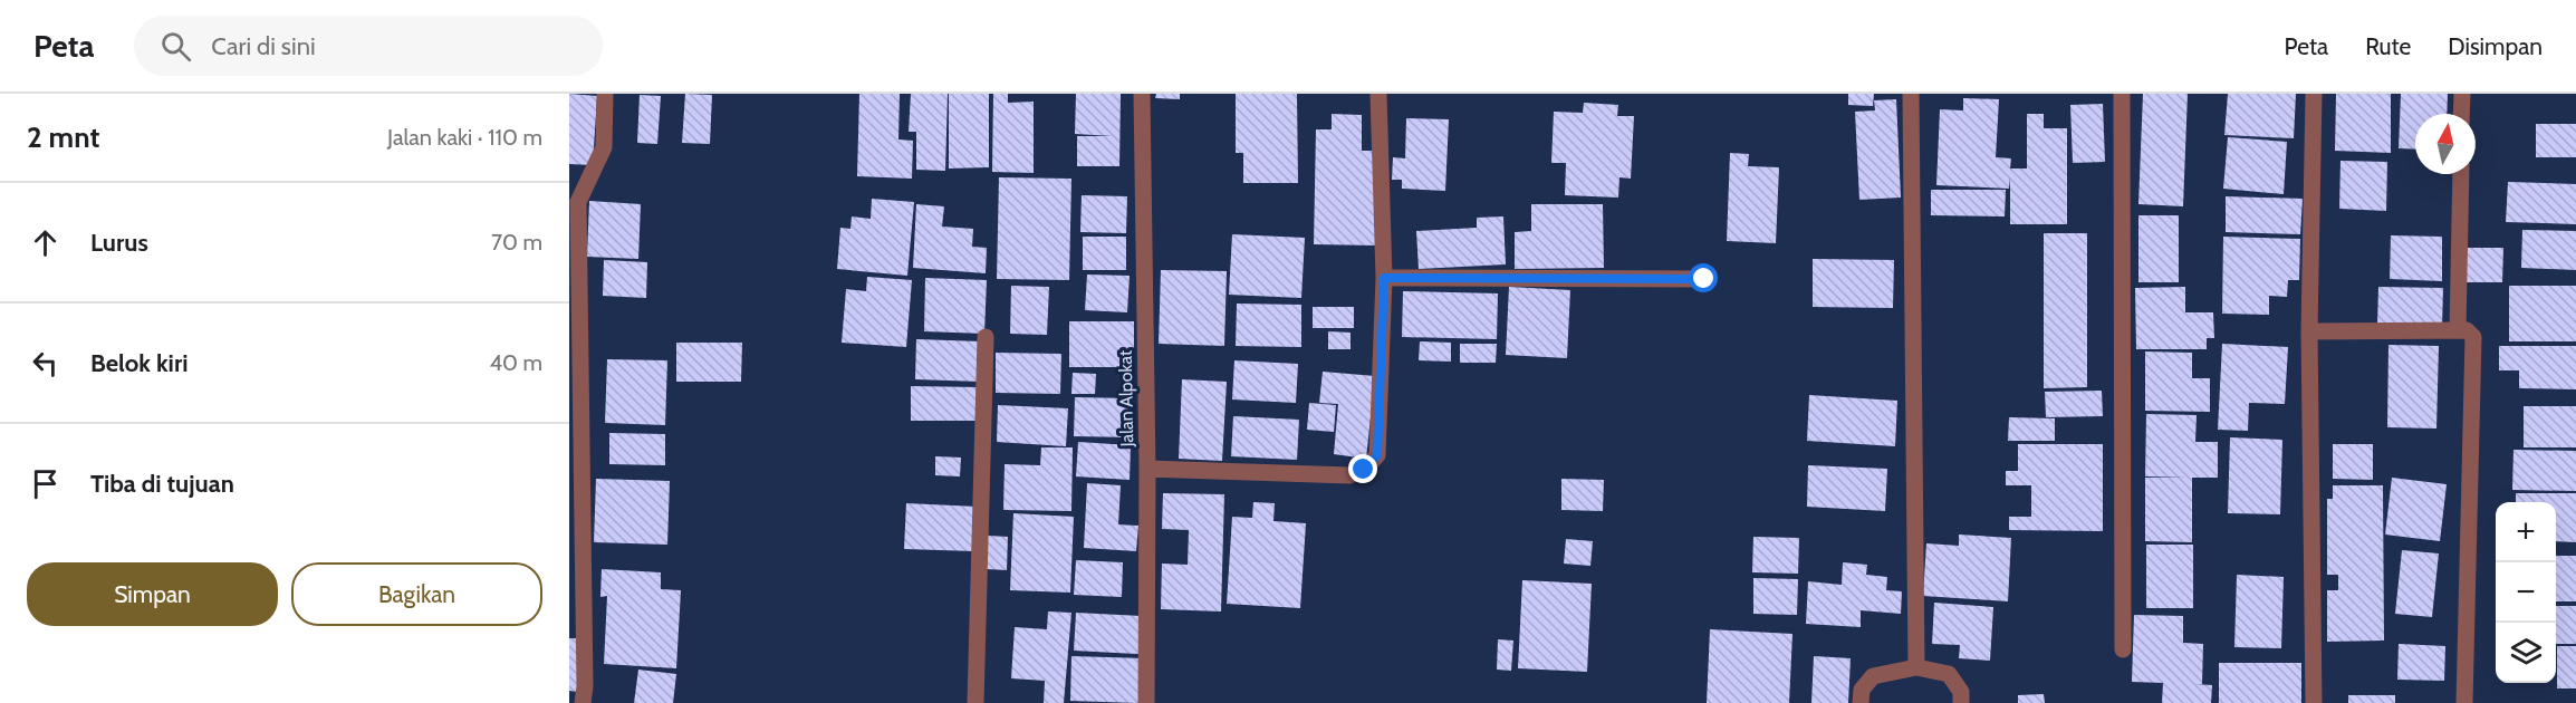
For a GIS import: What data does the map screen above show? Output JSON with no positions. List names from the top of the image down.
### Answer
{
  "streets": {
    "street": ["Jalan Alpokat"]
  },
  "north": "top",
  "page": {
    "header": "Peta",
    "search": "Cari di sini",
    "nav": ["Peta", "Rute", "Disimpan"],
    "heading": ["2 mnt", "Jalan kaki · 110 m"],
    "list": [
      ["Lurus", "70 m"],
      ["Belok kiri", "40 m"],
      "Tiba di tujuan"
    ],
    "map_buttons": ["+", "−"],
    "buttons": ["Simpan", "Bagikan"]
  }
}
